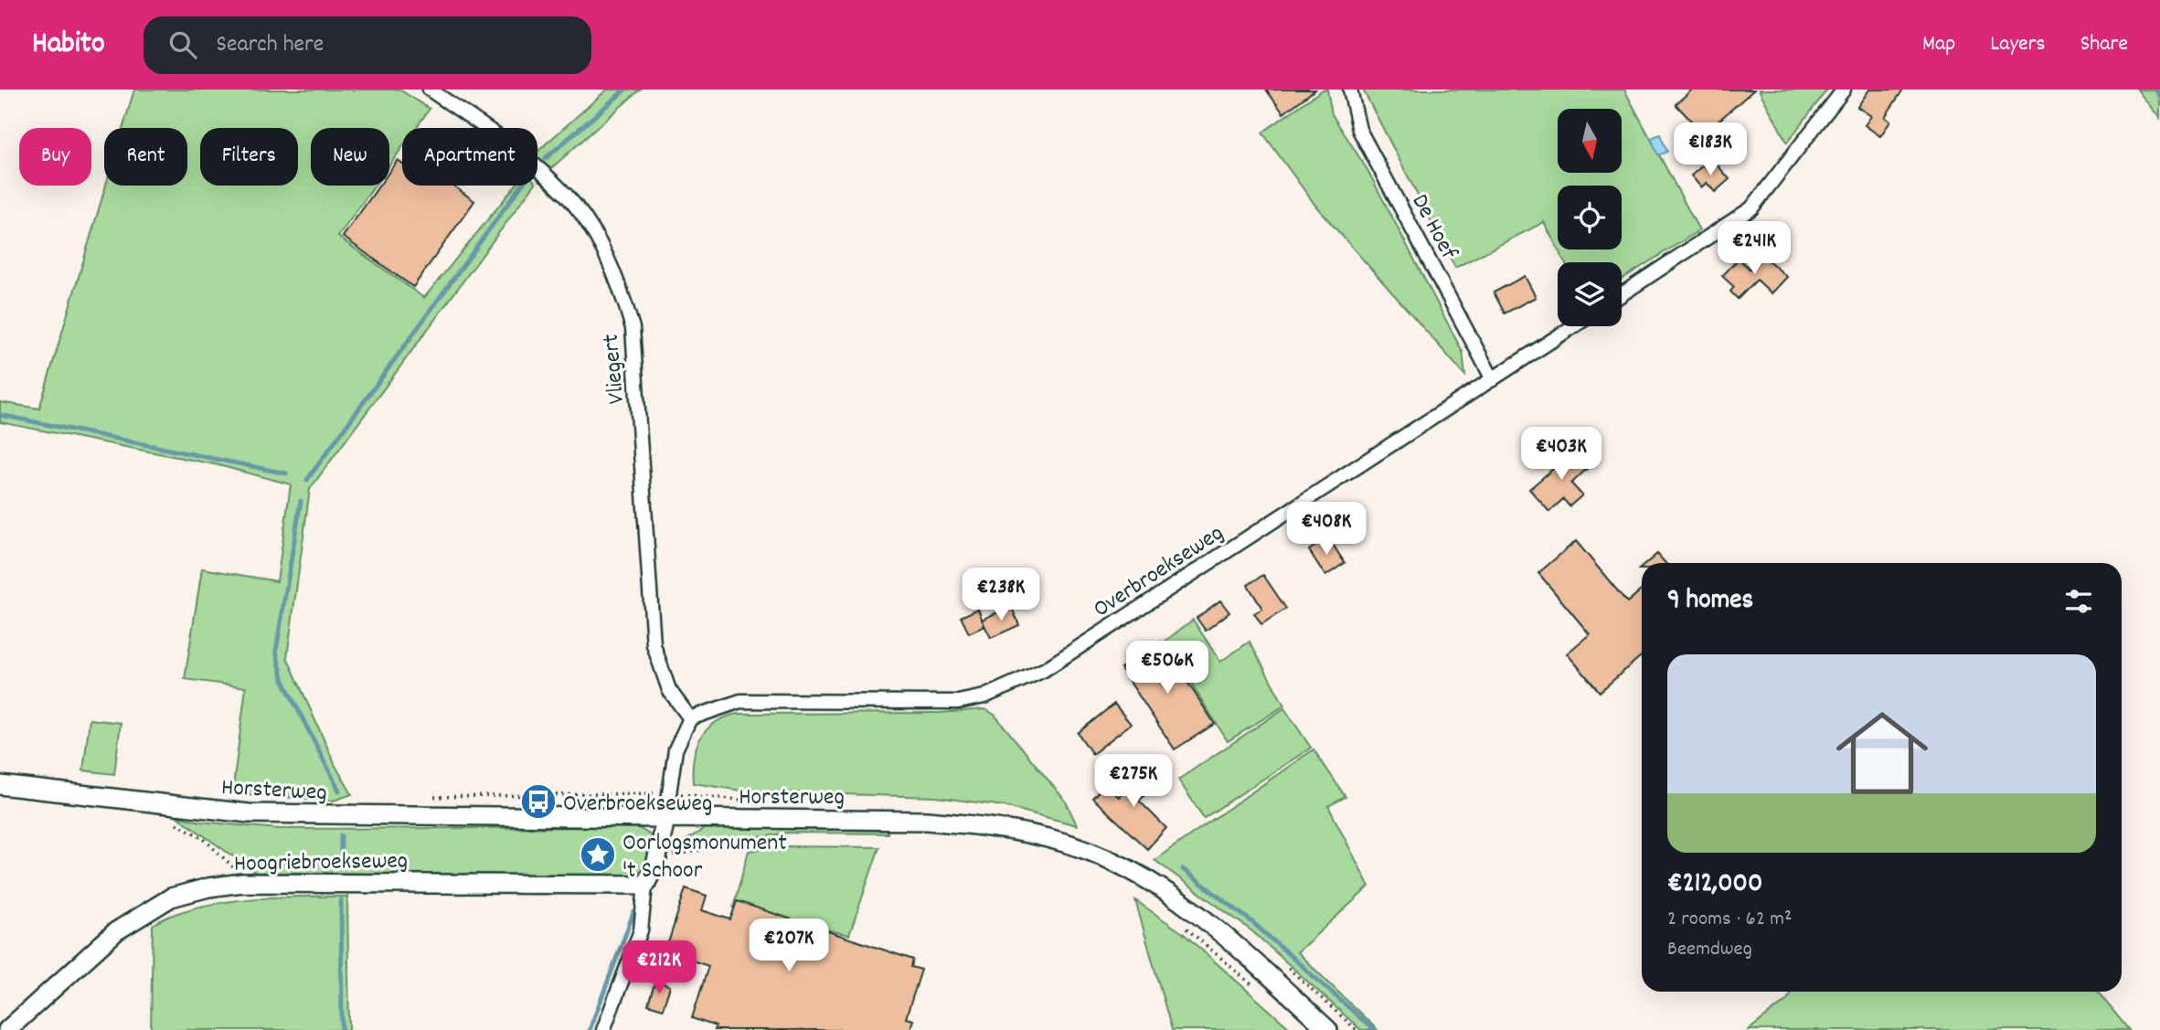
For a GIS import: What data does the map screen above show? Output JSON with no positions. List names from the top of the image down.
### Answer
{
  "streets": {
    "street": [
      "De Hoef",
      "Vliegert",
      "Overbroekseweg",
      "Horsterweg",
      "Hoogriebroekseweg"
    ]
  },
  "crossings": [
    ["De Hoef", "Overbroekseweg"],
    ["Vliegert", "Overbroekseweg"]
  ],
  "places": {
    "bus stop": ["Overbroekseweg"],
    "place": ["Oorlogsmonument 't Schoor"]
  },
  "north": "bottom",
  "page": {
    "header": "Habito",
    "search": "Search here",
    "nav": ["Map", "Layers", "Share"],
    "price": [
      "€183K",
      "€241K",
      "€403K",
      "€408K",
      "€238K",
      "€506K",
      "€275K",
      "€207K",
      "€212K"
    ],
    "chip": [
      "Buy",
      "Rent",
      "Filters",
      "New",
      "Apartment"
    ],
    "heading": "9 homes",
    "list": [
      {
        "name": "€212,000",
        "note": "2 rooms · 62 m² · Beemdweg"
      }
    ]
  }
}
